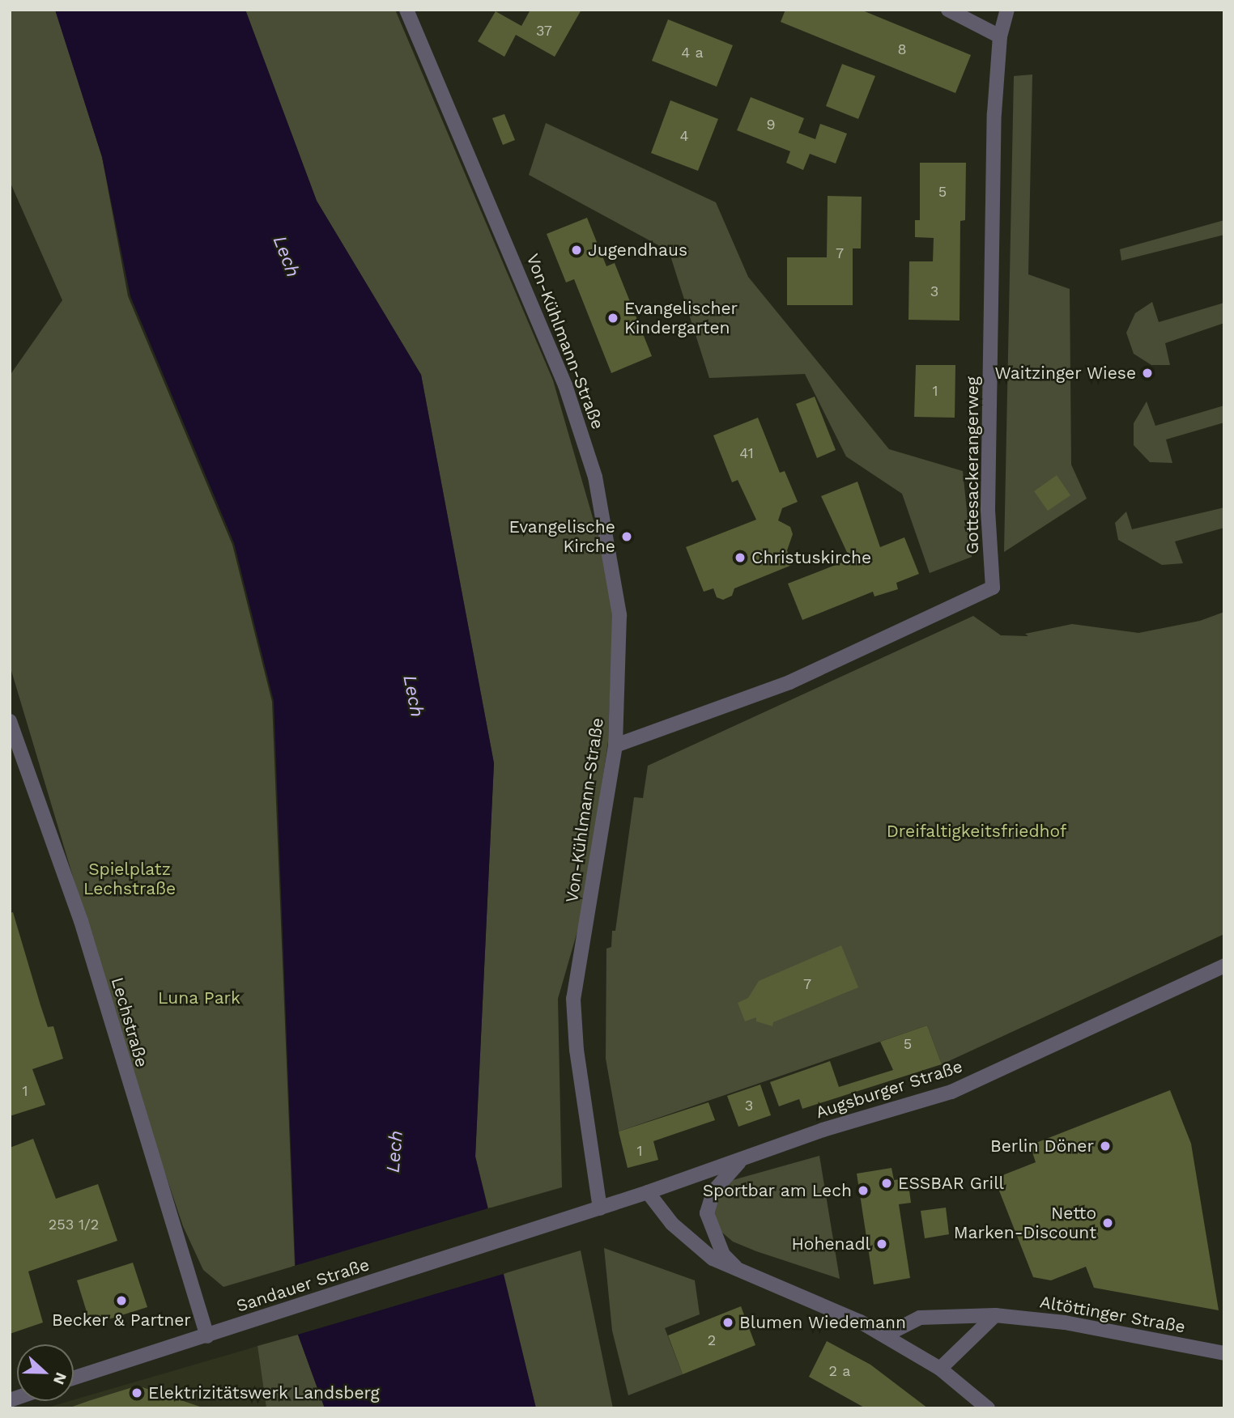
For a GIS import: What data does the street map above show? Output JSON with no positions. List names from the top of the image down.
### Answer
{
  "streets": {
    "street": [
      "Von-Kühlmann-Straße",
      "Gottesackerangerweg",
      "Lechstraße",
      "Augsburger Straße",
      "Sandauer Straße",
      "Altöttinger Straße"
    ]
  },
  "crossings": [
    ["Von-Kühlmann-Straße", "Gottesackerangerweg"],
    ["Von-Kühlmann-Straße", "Augsburger Straße"],
    ["Lechstraße", "Sandauer Straße"],
    ["Augsburger Straße", "Sandauer Straße"]
  ],
  "water": ["Lech"],
  "parks": ["Dreifaltigkeitsfriedhof", "Spielplatz Lechstraße", "Luna Park"],
  "places": [
    "Jugendhaus",
    "Evangelischer Kindergarten",
    "Waitzinger Wiese",
    "Evangelische Kirche",
    "Christuskirche",
    "Berlin Döner",
    "ESSBAR Grill",
    "Sportbar am Lech",
    "Netto Marken-Discount",
    "Hohenadl",
    "Becker & Partner",
    "Blumen Wiedemann",
    "Elektrizitätswerk Landsberg"
  ],
  "house_numbers": [
    "37",
    "8",
    "4 a",
    "9",
    "4",
    "5",
    "7",
    "3",
    "1",
    "41",
    "7",
    "5",
    "1",
    "3",
    "1",
    "253 1/2",
    "2",
    "2 a"
  ],
  "north": "right"
}
